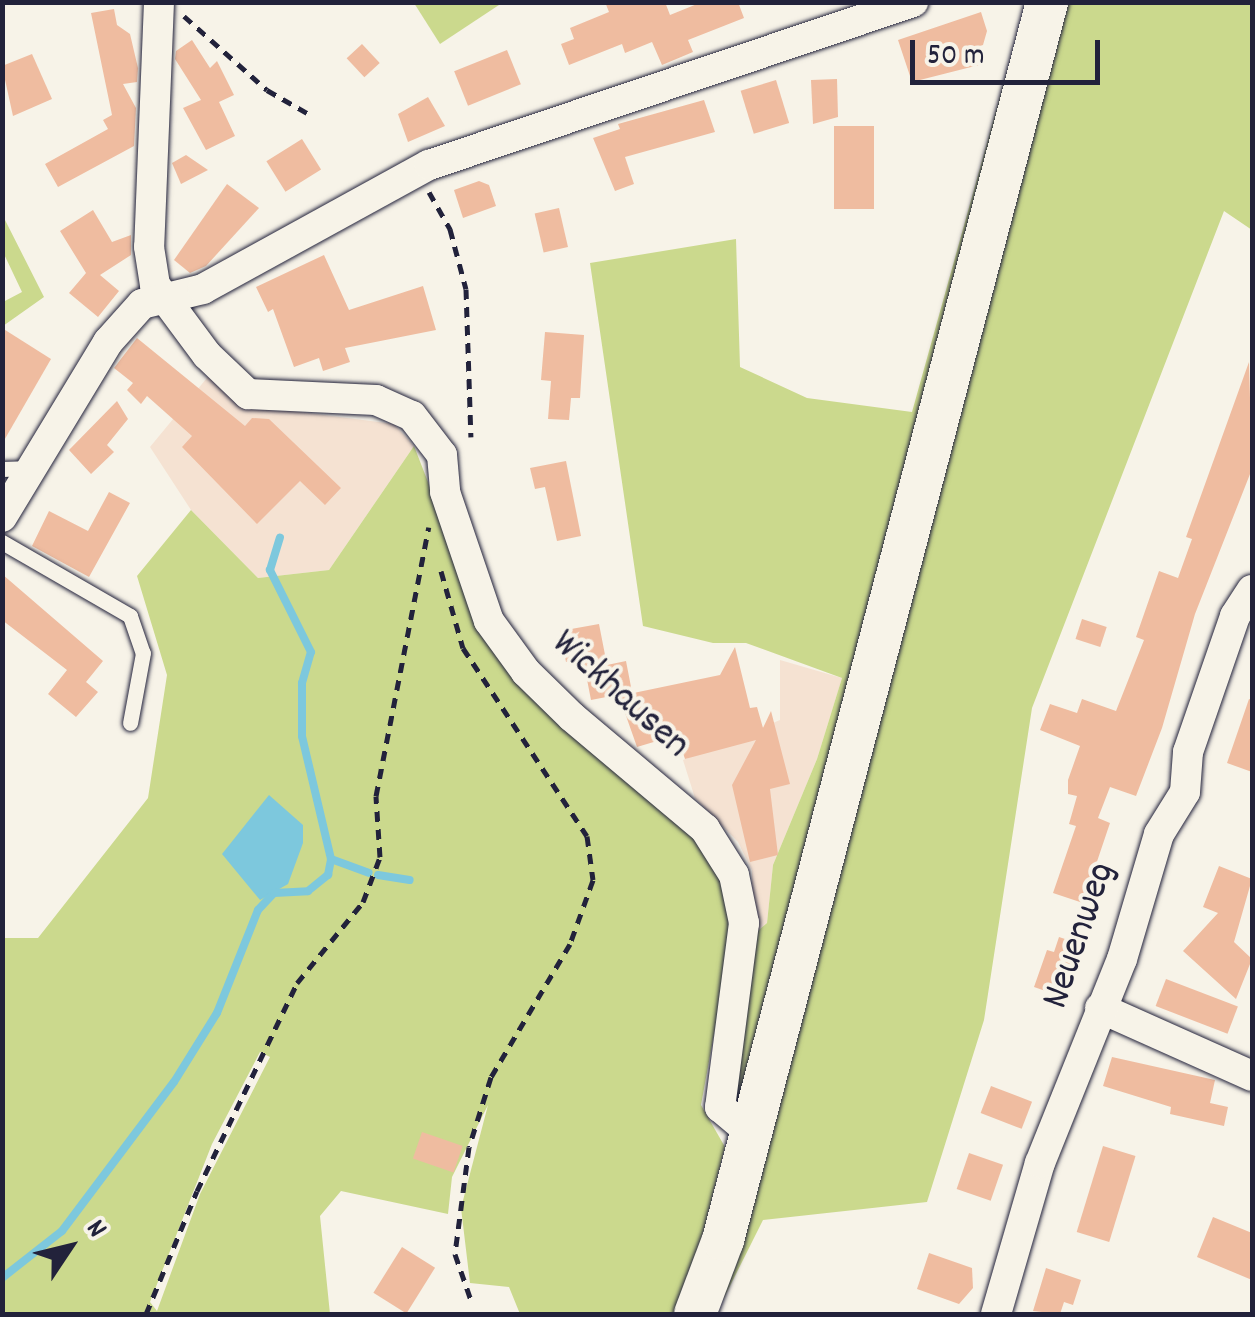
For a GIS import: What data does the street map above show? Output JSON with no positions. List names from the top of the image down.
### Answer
{
  "streets": {
    "street": ["Wickhausen", "Neuenweg"]
  },
  "scale_bar": "50 m",
  "north": "top right"
}
